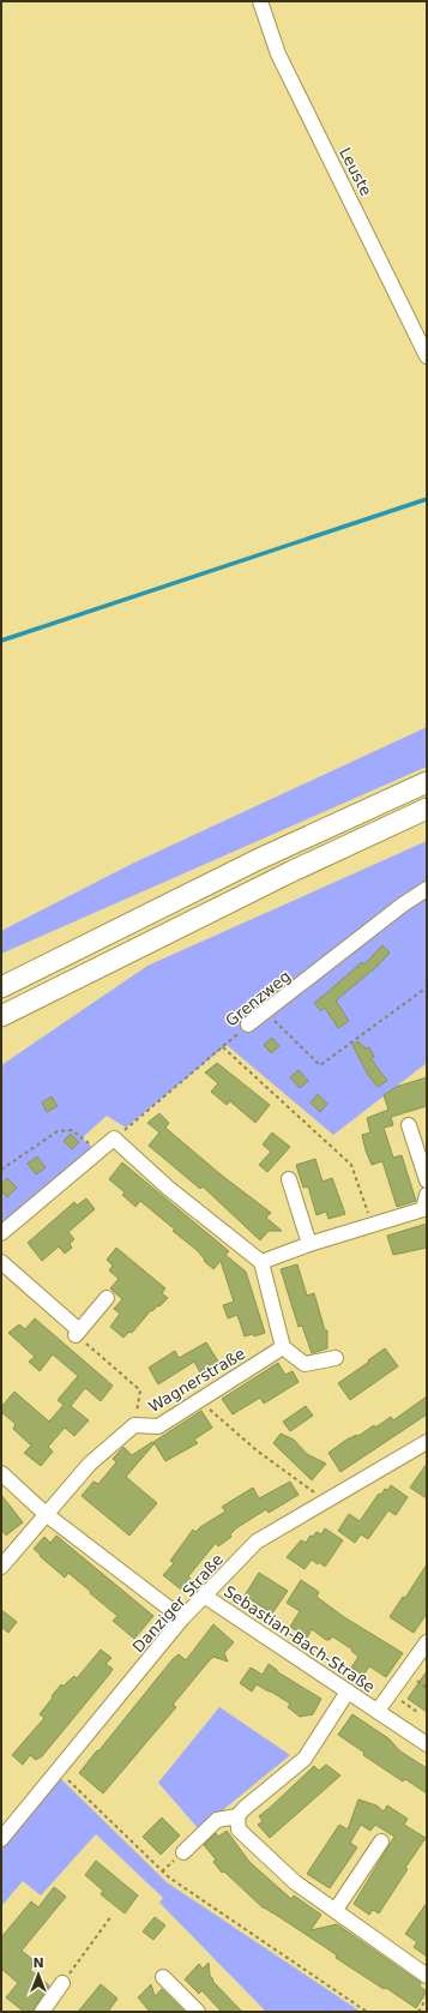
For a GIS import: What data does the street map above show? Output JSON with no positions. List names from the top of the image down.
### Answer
{
  "streets": {
    "street": [
      "Leuste",
      "Grenzweg",
      "Wagnerstraße",
      "Danziger Straße",
      "Sebastian-Bach-Straße"
    ]
  },
  "crossings": [
    ["Danziger Straße", "Sebastian-Bach-Straße"]
  ],
  "north": "top"
}
